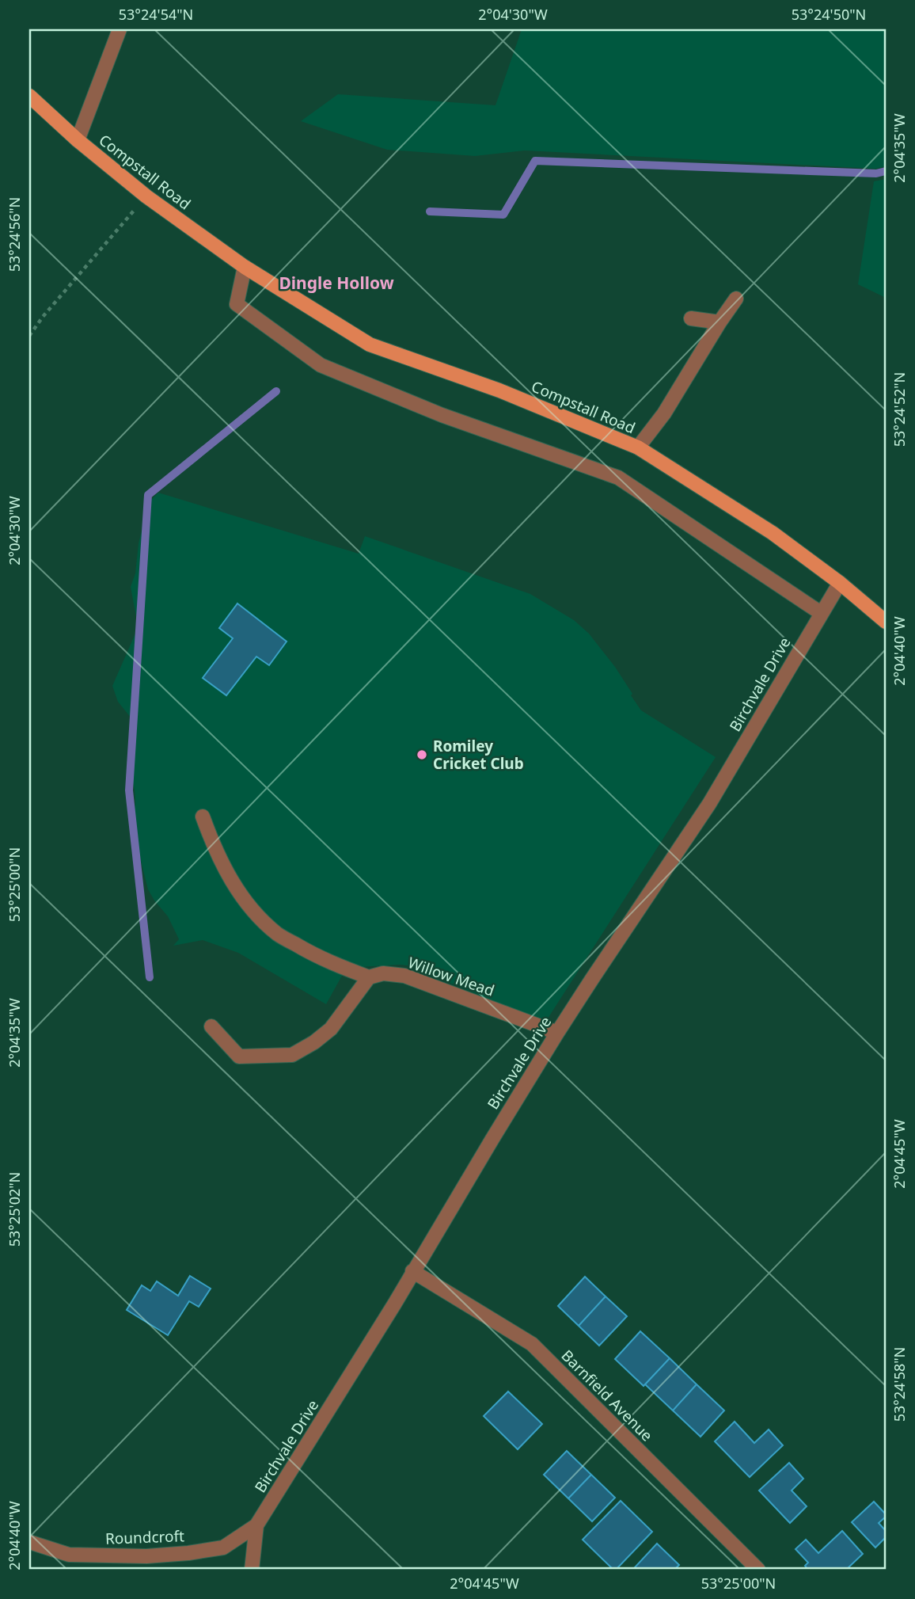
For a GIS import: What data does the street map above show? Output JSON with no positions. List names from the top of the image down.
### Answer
{
  "streets": {
    "main road": ["Compstall Road"],
    "street": [
      "Birchvale Drive",
      "Willow Mead",
      "Barnfield Avenue",
      "Roundcroft"
    ]
  },
  "crossings": [
    ["Compstall Road", "Birchvale Drive"],
    ["Birchvale Drive", "Willow Mead"],
    ["Birchvale Drive", "Barnfield Avenue"],
    ["Birchvale Drive", "Roundcroft"]
  ],
  "districts": ["Dingle Hollow"],
  "places": ["Romiley Cricket Club"],
  "coordinates": [
    "53°24'54\"N",
    "2°04'30\"W",
    "53°24'50\"N",
    "2°04'35\"W",
    "53°24'56\"N",
    "53°24'52\"N",
    "2°04'40\"W",
    "53°25'00\"N",
    "2°04'45\"W",
    "53°25'02\"N",
    "53°24'58\"N"
  ]
}
